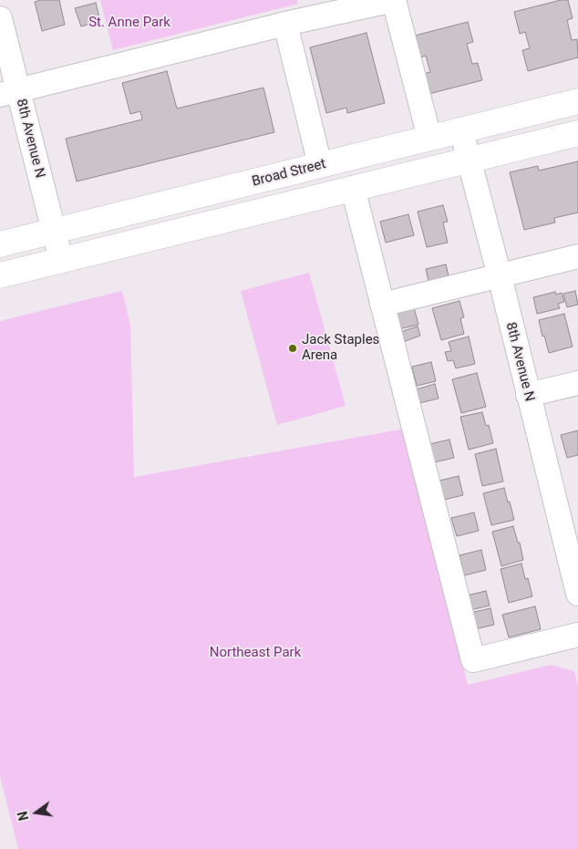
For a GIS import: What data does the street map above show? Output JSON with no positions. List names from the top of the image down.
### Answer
{
  "streets": {
    "main road": ["Broad Street"],
    "street": ["8th Avenue N"]
  },
  "crossings": [
    ["8th Avenue N", "Broad Street"]
  ],
  "parks": ["St. Anne Park", "Northeast Park"],
  "places": ["Jack Staples Arena"],
  "north": "left"
}
